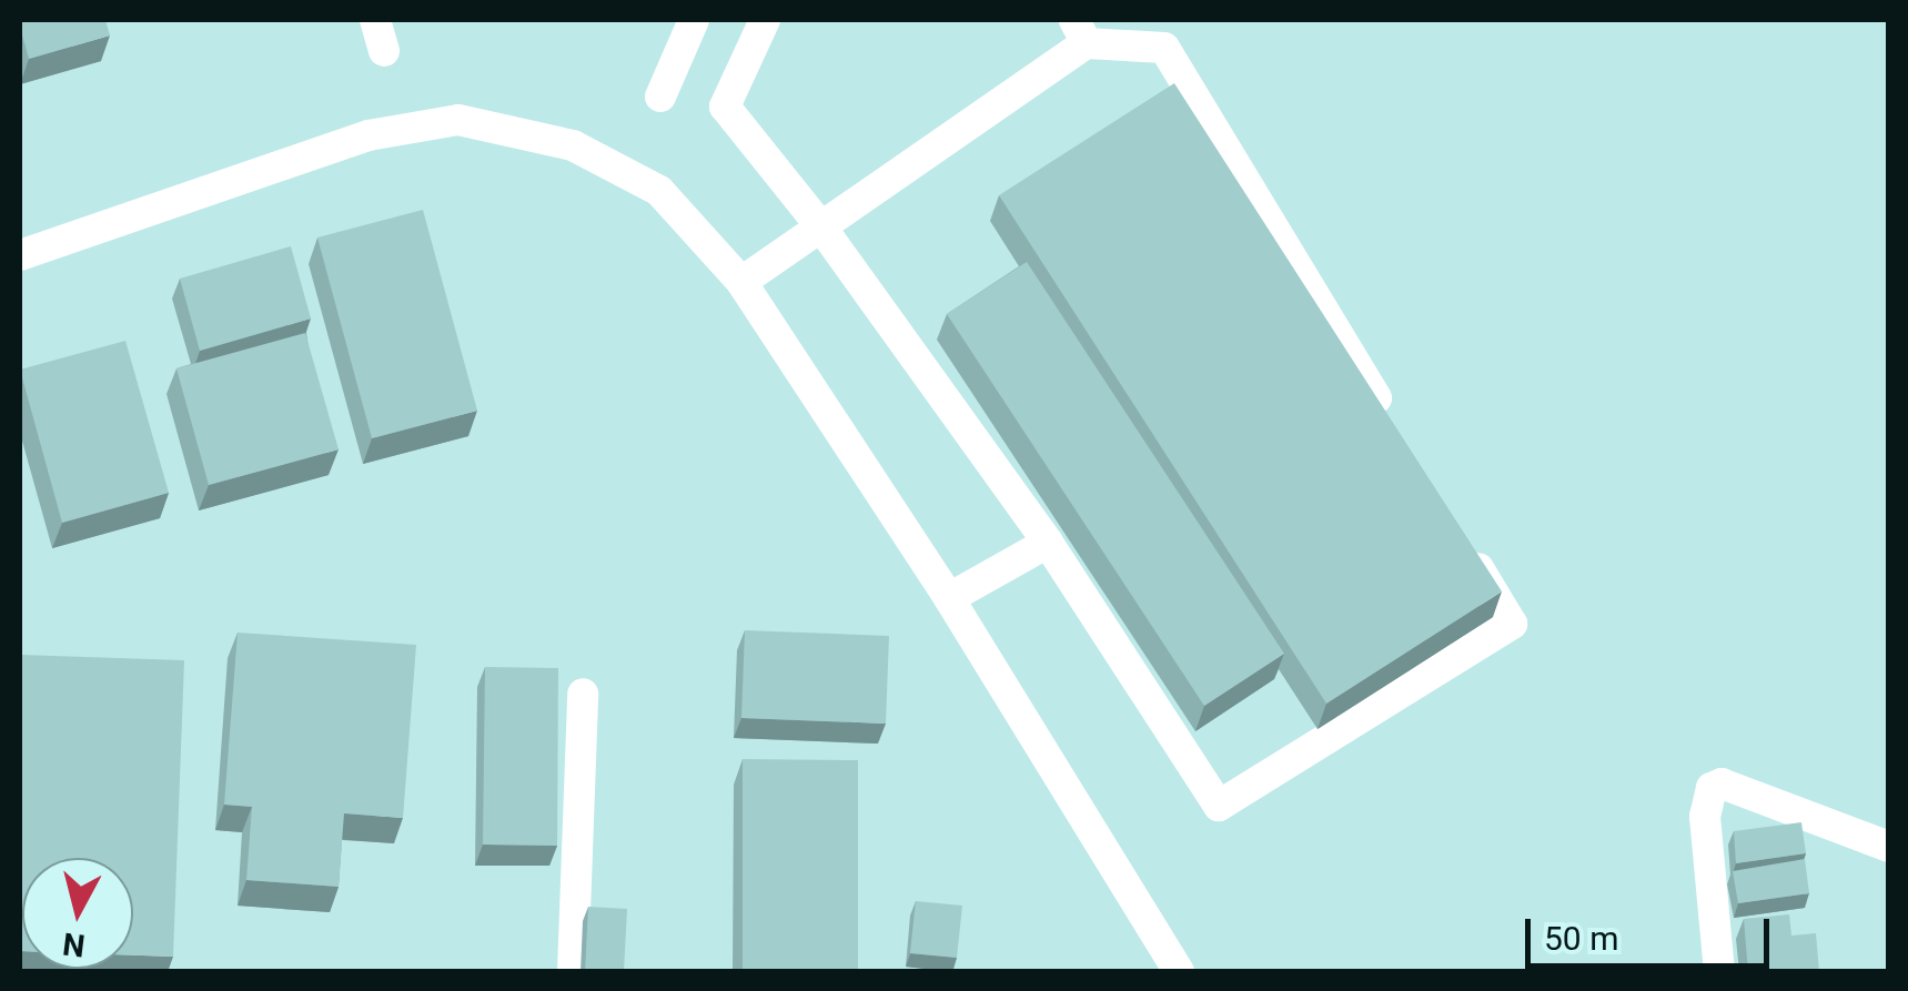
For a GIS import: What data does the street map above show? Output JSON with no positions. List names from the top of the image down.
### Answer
{
  "scale_bar": "50 m",
  "north": "bottom"
}
